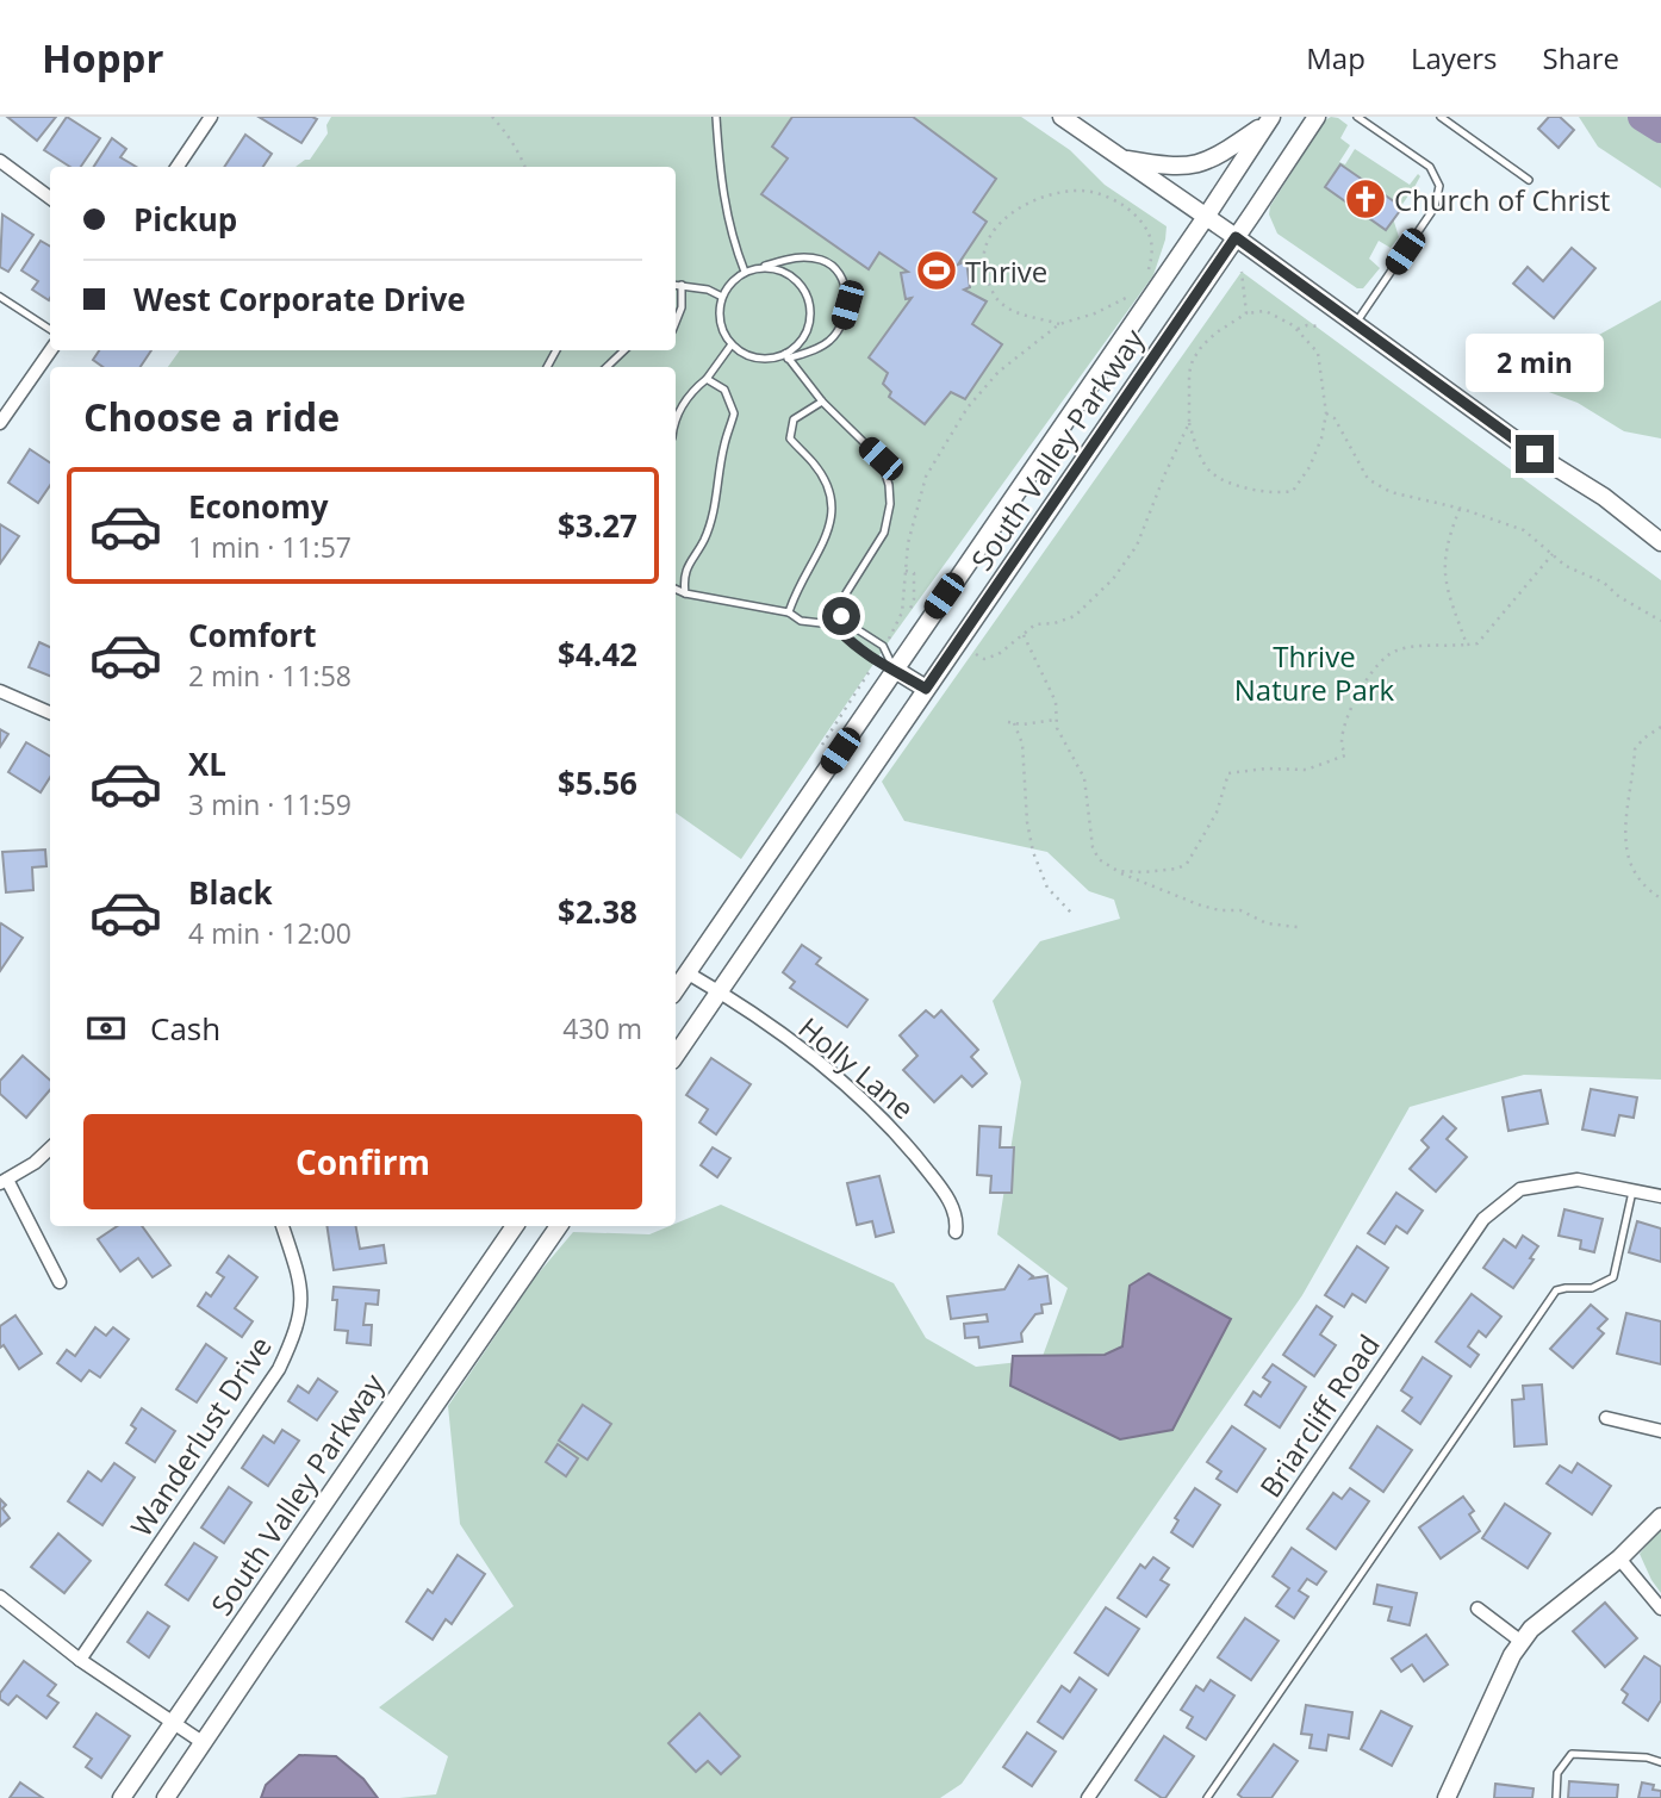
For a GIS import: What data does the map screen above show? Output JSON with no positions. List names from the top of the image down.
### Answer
{
  "streets": {
    "main road": ["South Valley Parkway"],
    "street": ["Holly Lane", "Briarcliff Road", "Wanderlust Drive"]
  },
  "crossings": [
    ["South Valley Parkway", "Holly Lane"]
  ],
  "parks": ["Thrive Nature Park"],
  "places": {
    "church": ["Church of Christ"],
    "sports": ["Thrive"]
  },
  "page": {
    "header": "Hoppr",
    "nav": ["Map", "Layers", "Share"],
    "banner": ["Pickup", "West Corporate Drive"],
    "bubble": "2 min",
    "heading": "Choose a ride",
    "list": [
      {
        "name": "Economy",
        "note": "1 min · 11:57",
        "value": "$3.27"
      },
      {
        "name": "Comfort",
        "note": "2 min · 11:58",
        "value": "$4.42"
      },
      {
        "name": "XL",
        "note": "3 min · 11:59",
        "value": "$5.56"
      },
      {
        "name": "Black",
        "note": "4 min · 12:00",
        "value": "$2.38"
      }
    ],
    "pay": ["Cash", "430 m"],
    "buttons": "Confirm"
  }
}
